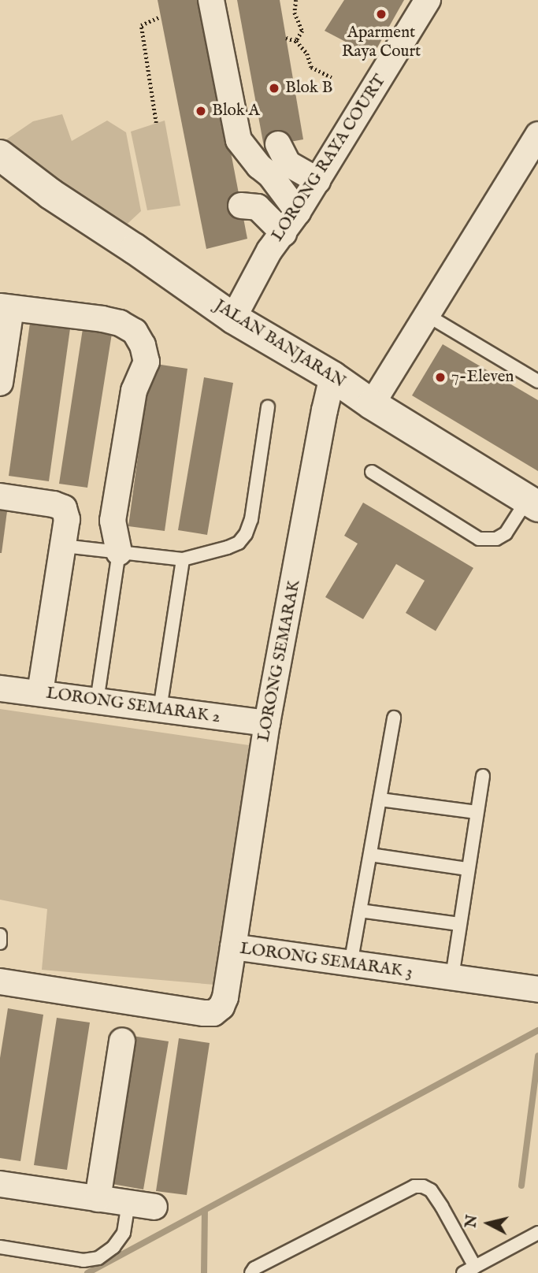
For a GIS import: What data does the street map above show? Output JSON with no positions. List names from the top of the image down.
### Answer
{
  "streets": {
    "street": [
      "LORONG RAYA COURT",
      "JALAN BANJARAN",
      "LORONG SEMARAK",
      "LORONG SEMARAK 2",
      "LORONG SEMARAK 3"
    ]
  },
  "crossings": [
    ["LORONG RAYA COURT", "JALAN BANJARAN"],
    ["JALAN BANJARAN", "LORONG SEMARAK"],
    ["LORONG SEMARAK", "LORONG SEMARAK 2"],
    ["LORONG SEMARAK", "LORONG SEMARAK 3"]
  ],
  "places": [
    "Aparment Raya Court",
    "Blok B",
    "Blok A",
    "7-Eleven"
  ],
  "north": "left"
}
